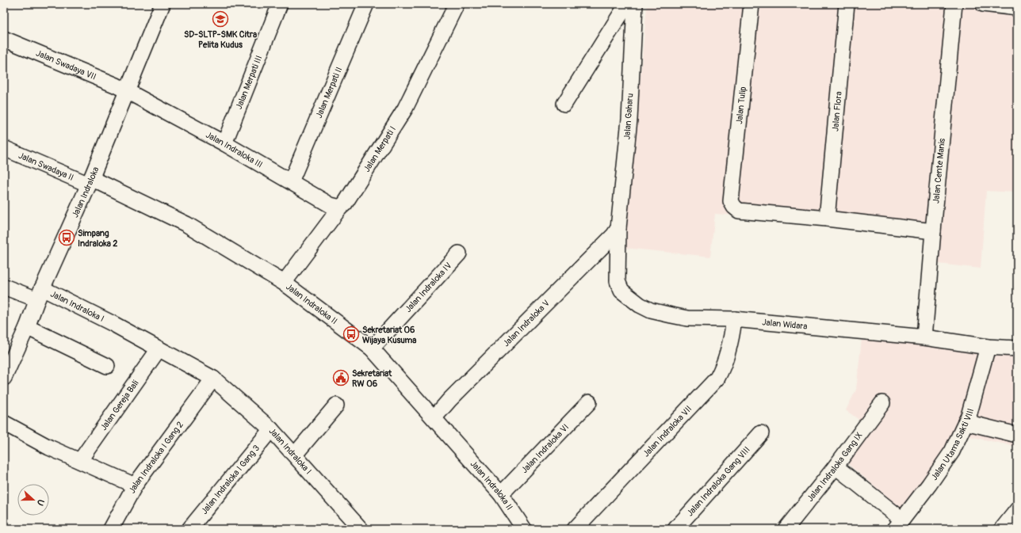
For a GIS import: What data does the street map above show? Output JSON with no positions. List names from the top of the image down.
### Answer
{
  "streets": {
    "street": [
      "Jalan Swadaya VII",
      "Jalan Merpati III",
      "Jalan Merpati II",
      "Jalan Tulip",
      "Jalan Flora",
      "Jalan Gaharu",
      "Jalan Merpati I",
      "Jalan Indraloka III",
      "Jalan Swadaya II",
      "Jalan Cente Manis",
      "Jalan Indraloka",
      "Jalan Indraloka IV",
      "Jalan Indraloka II",
      "Jalan Indraloka I",
      "Jalan Indraloka V",
      "Jalan Widara",
      "Jalan Gereja Bali",
      "Jalan Indraloka VII",
      "Jalan Utama Sakti VIII",
      "Jalan Indraloka VI",
      "Jalan Indraloka I Gang 2",
      "Jalan Indraloka Gang IX",
      "Jalan Indraloka I Gang 3",
      "Jalan Indraloka Gang VIII"
    ]
  },
  "crossings": [
    ["Jalan Swadaya VII", "Jalan Indraloka III"],
    ["Jalan Swadaya VII", "Jalan Indraloka"],
    ["Jalan Merpati III", "Jalan Indraloka III"],
    ["Jalan Merpati II", "Jalan Indraloka III"],
    ["Jalan Tulip", "Jalan Flora"],
    ["Jalan Gaharu", "Jalan Indraloka V"],
    ["Jalan Gaharu", "Jalan Widara"],
    ["Jalan Merpati I", "Jalan Indraloka III"],
    ["Jalan Merpati I", "Jalan Indraloka II"],
    ["Jalan Indraloka III", "Jalan Indraloka"],
    ["Jalan Swadaya II", "Jalan Indraloka"],
    ["Jalan Swadaya II", "Jalan Indraloka II"],
    ["Jalan Cente Manis", "Jalan Widara"],
    ["Jalan Indraloka", "Jalan Indraloka II"],
    ["Jalan Indraloka", "Jalan Indraloka I"],
    ["Jalan Indraloka IV", "Jalan Indraloka II"],
    ["Jalan Indraloka II", "Jalan Indraloka V"],
    ["Jalan Indraloka II", "Jalan Indraloka VI"],
    ["Jalan Indraloka I", "Jalan Gereja Bali"],
    ["Jalan Indraloka I", "Jalan Indraloka I Gang 2"],
    ["Jalan Indraloka I", "Jalan Indraloka I Gang 3"],
    ["Jalan Indraloka V", "Jalan Widara"],
    ["Jalan Widara", "Jalan Indraloka VII"],
    ["Jalan Widara", "Jalan Utama Sakti VIII"]
  ],
  "places": {
    "school or university": ["SD-SLTP-SMK Citra Pelita Kudus"],
    "bus stop": ["Simpang Indraloka 2", "Sekretariat 06 Wijaya Kusuma"],
    "public building": ["Sekretariat RW 06"]
  },
  "north": "right"
}
